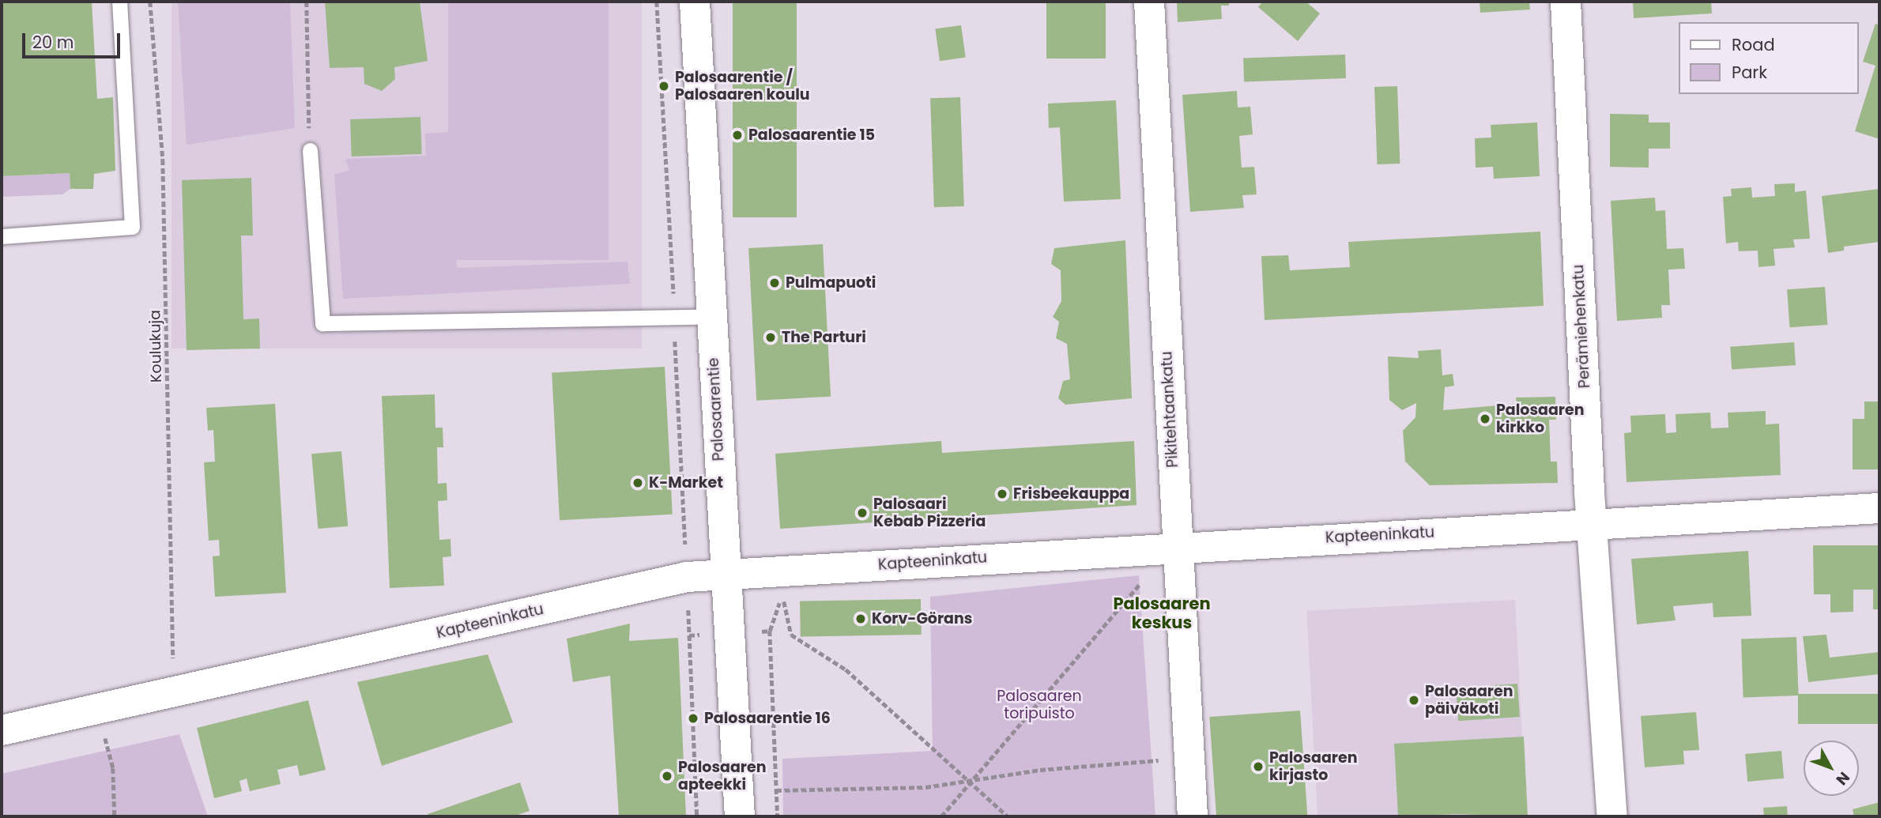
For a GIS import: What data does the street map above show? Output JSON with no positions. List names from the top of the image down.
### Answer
{
  "streets": {
    "street": [
      "Perämiehenkatu",
      "Palosaarentie",
      "Pikitehtaankatu",
      "Kapteeninkatu"
    ],
    "path": ["Koulukuja"]
  },
  "crossings": [
    ["Perämiehenkatu", "Kapteeninkatu"],
    ["Koulukuja", "Kapteeninkatu"],
    ["Palosaarentie", "Kapteeninkatu"],
    ["Pikitehtaankatu", "Kapteeninkatu"]
  ],
  "districts": ["Palosaaren keskus"],
  "parks": ["Palosaaren toripuisto"],
  "places": [
    "Palosaarentie / Palosaaren koulu",
    "Palosaarentie 15",
    "Pulmapuoti",
    "The Parturi",
    "Palosaaren kirkko",
    "K-Market",
    "Frisbeekauppa",
    "Palosaari Kebab Pizzeria",
    "Korv-Görans",
    "Palosaaren päiväkoti",
    "Palosaarentie 16",
    "Palosaaren kirjasto",
    "Palosaaren apteekki"
  ],
  "legend": ["Road", "Park"],
  "scale_bar": "20 m",
  "north": "bottom right"
}
